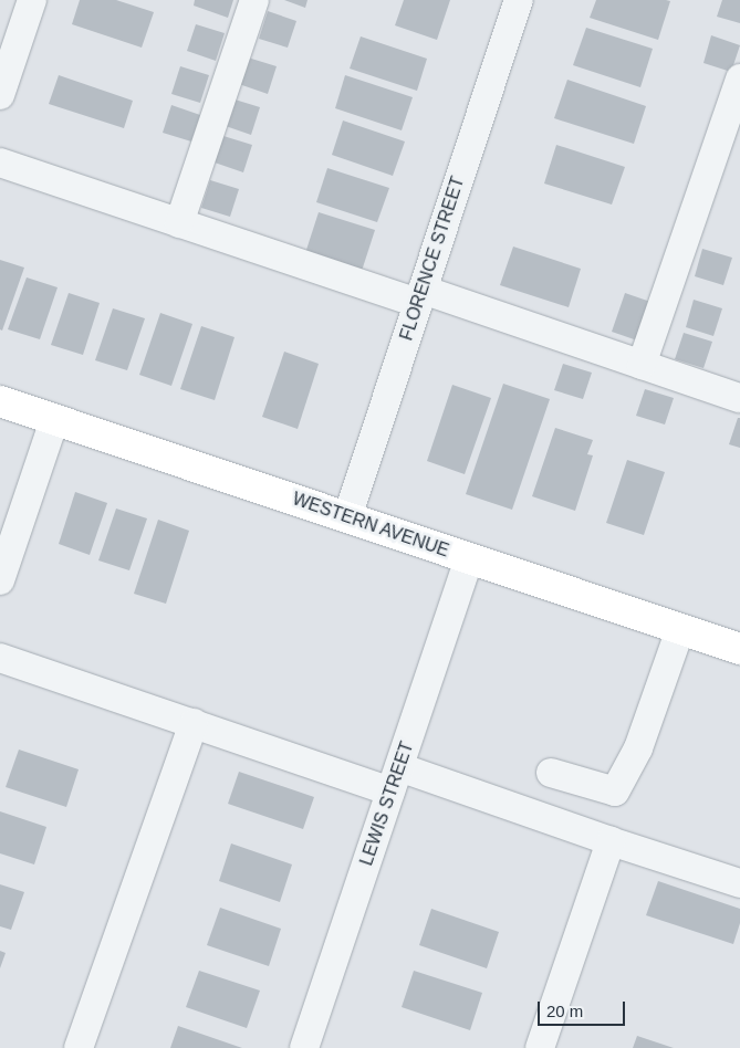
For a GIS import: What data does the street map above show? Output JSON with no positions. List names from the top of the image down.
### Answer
{
  "streets": {
    "main road": ["WESTERN AVENUE"],
    "street": ["FLORENCE STREET", "LEWIS STREET"]
  },
  "crossings": [
    ["FLORENCE STREET", "WESTERN AVENUE"],
    ["WESTERN AVENUE", "LEWIS STREET"]
  ],
  "scale_bar": "20 m"
}
